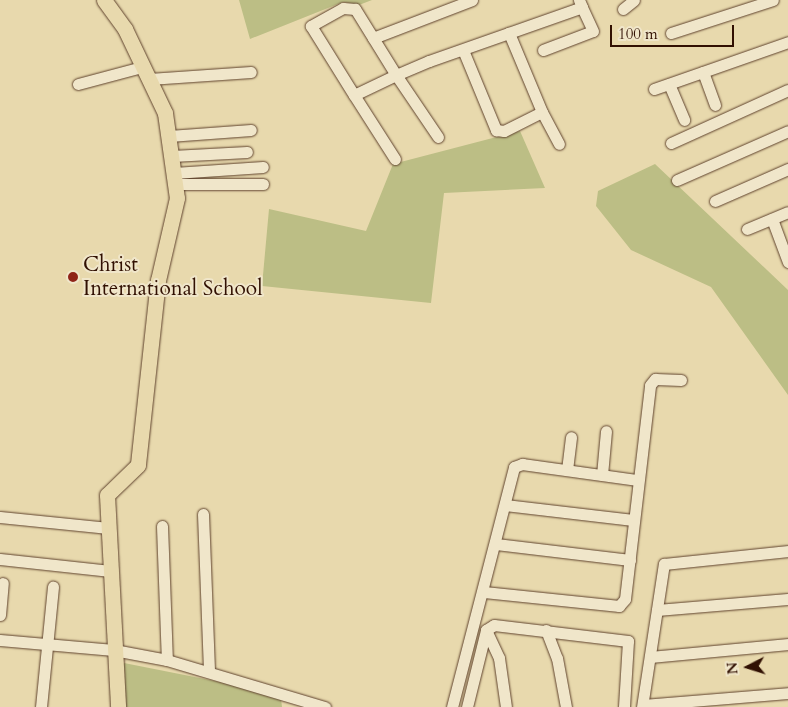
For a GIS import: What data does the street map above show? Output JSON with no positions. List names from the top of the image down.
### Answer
{
  "places": ["Christ International School"],
  "scale_bar": "100 m",
  "north": "left"
}
